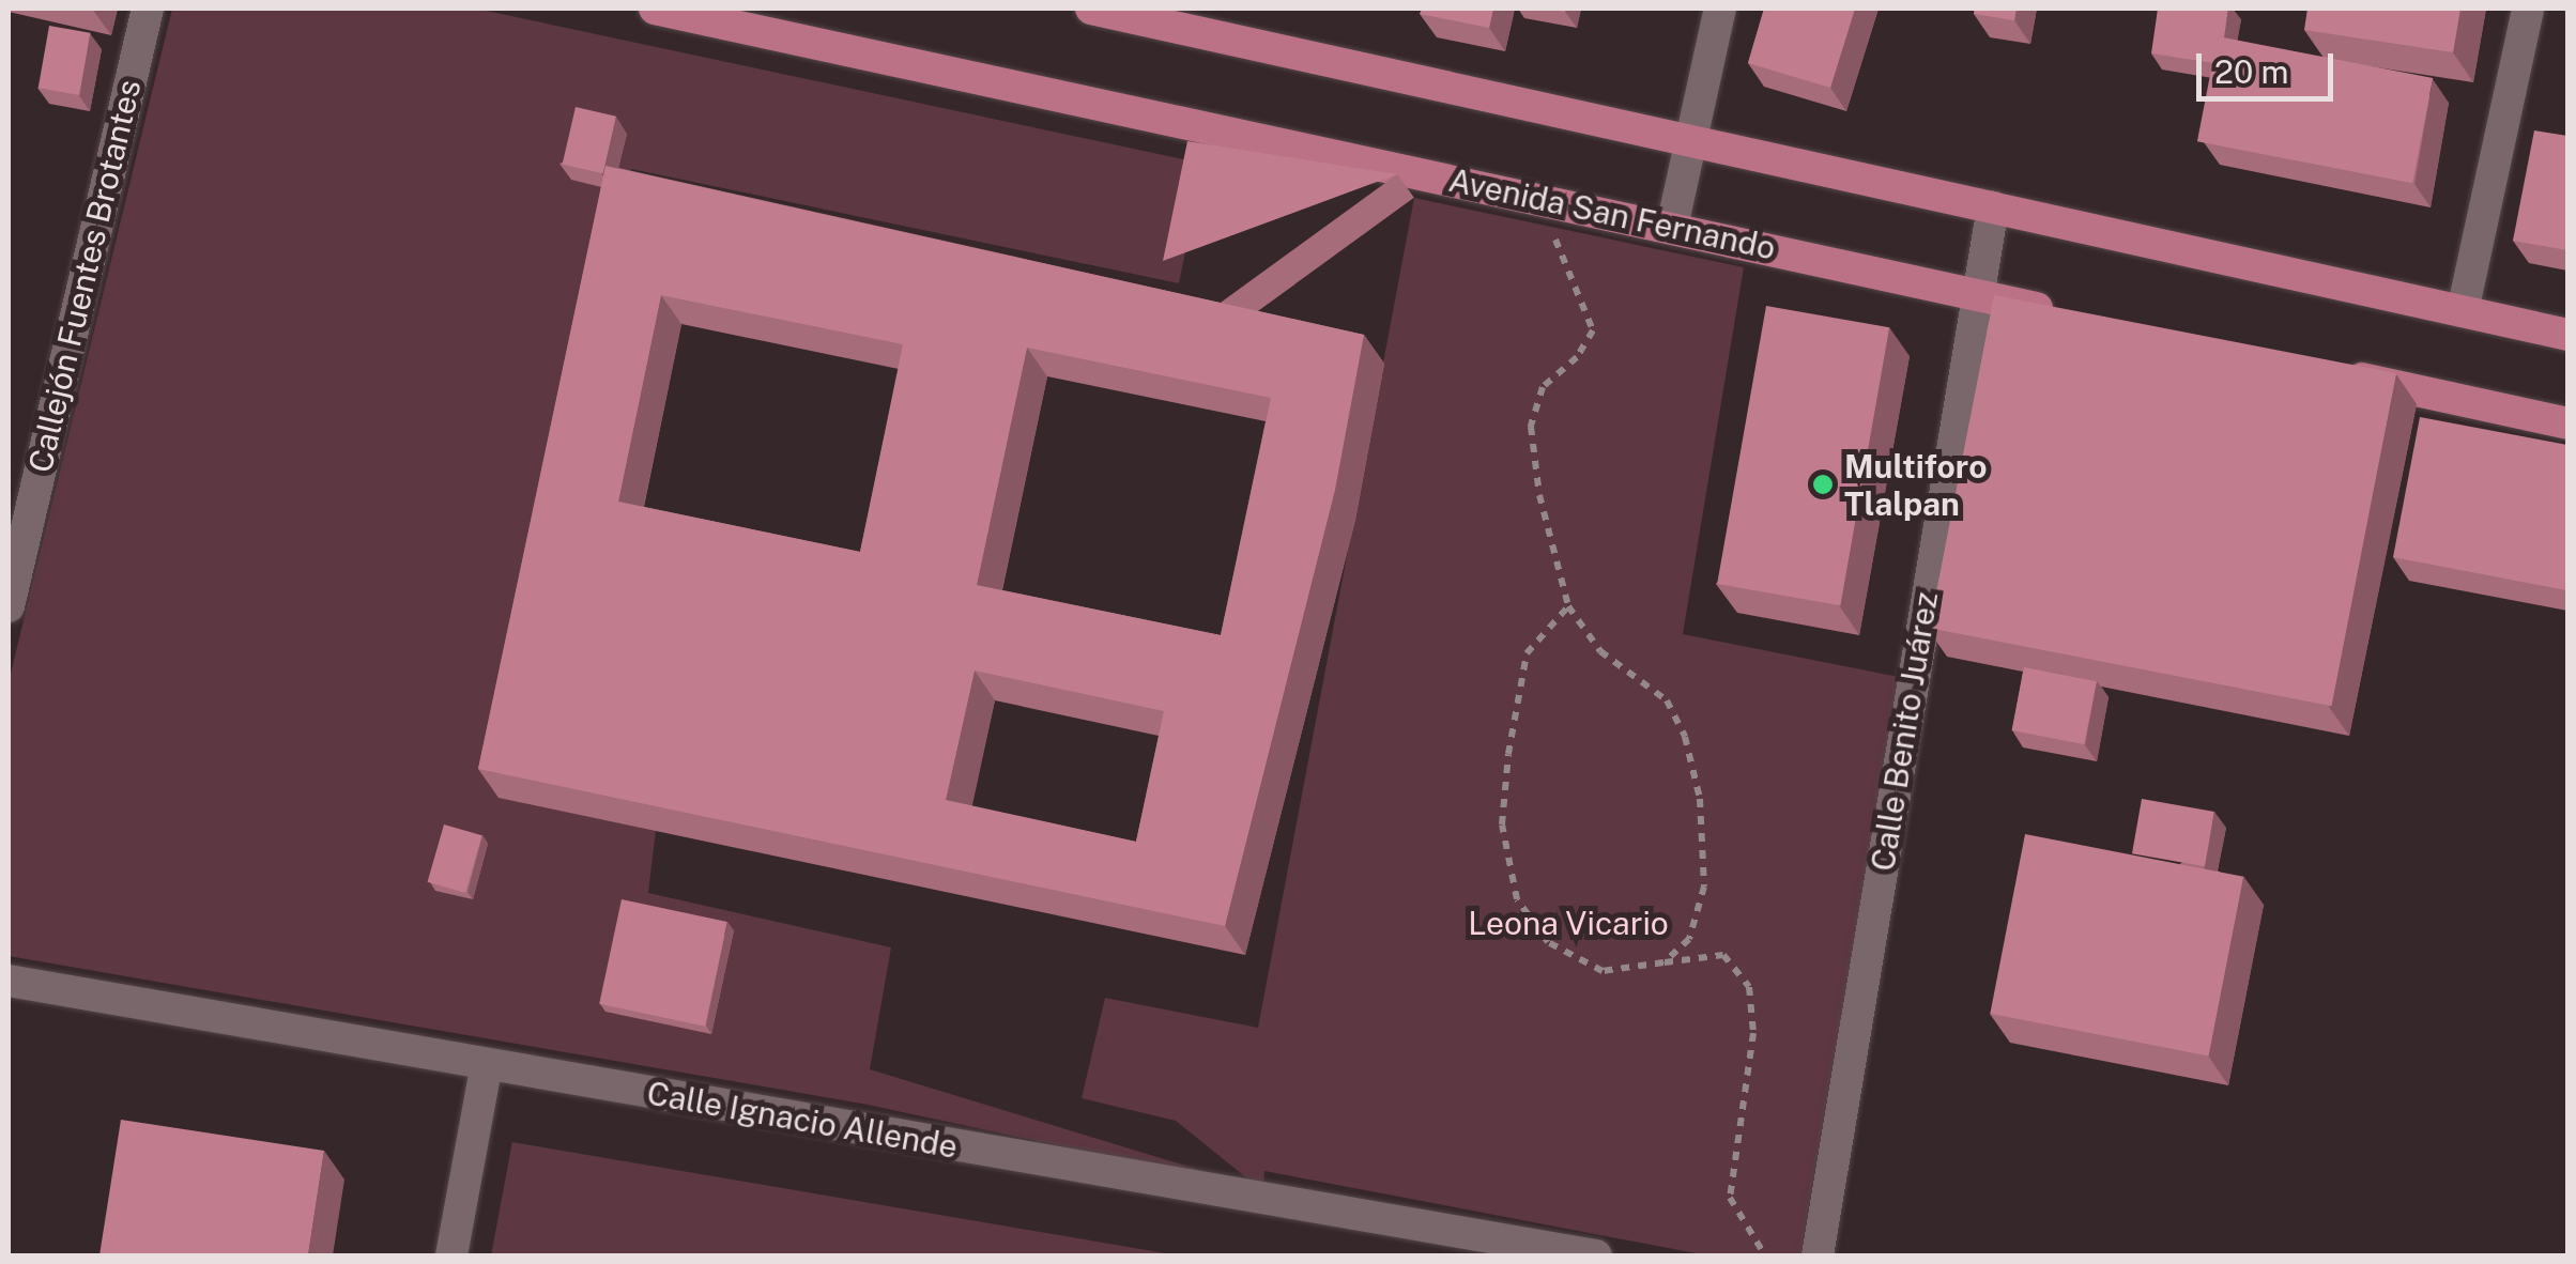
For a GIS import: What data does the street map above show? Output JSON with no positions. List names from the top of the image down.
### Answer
{
  "streets": {
    "main road": ["Avenida San Fernando"],
    "street": ["Callejón Fuentes Brotantes", "Calle Benito Juárez", "Calle Ignacio Allende"]
  },
  "crossings": [
    ["Avenida San Fernando", "Calle Benito Juárez"]
  ],
  "parks": ["Leona Vicario"],
  "places": ["Multiforo Tlalpan"],
  "scale_bar": "20 m"
}
